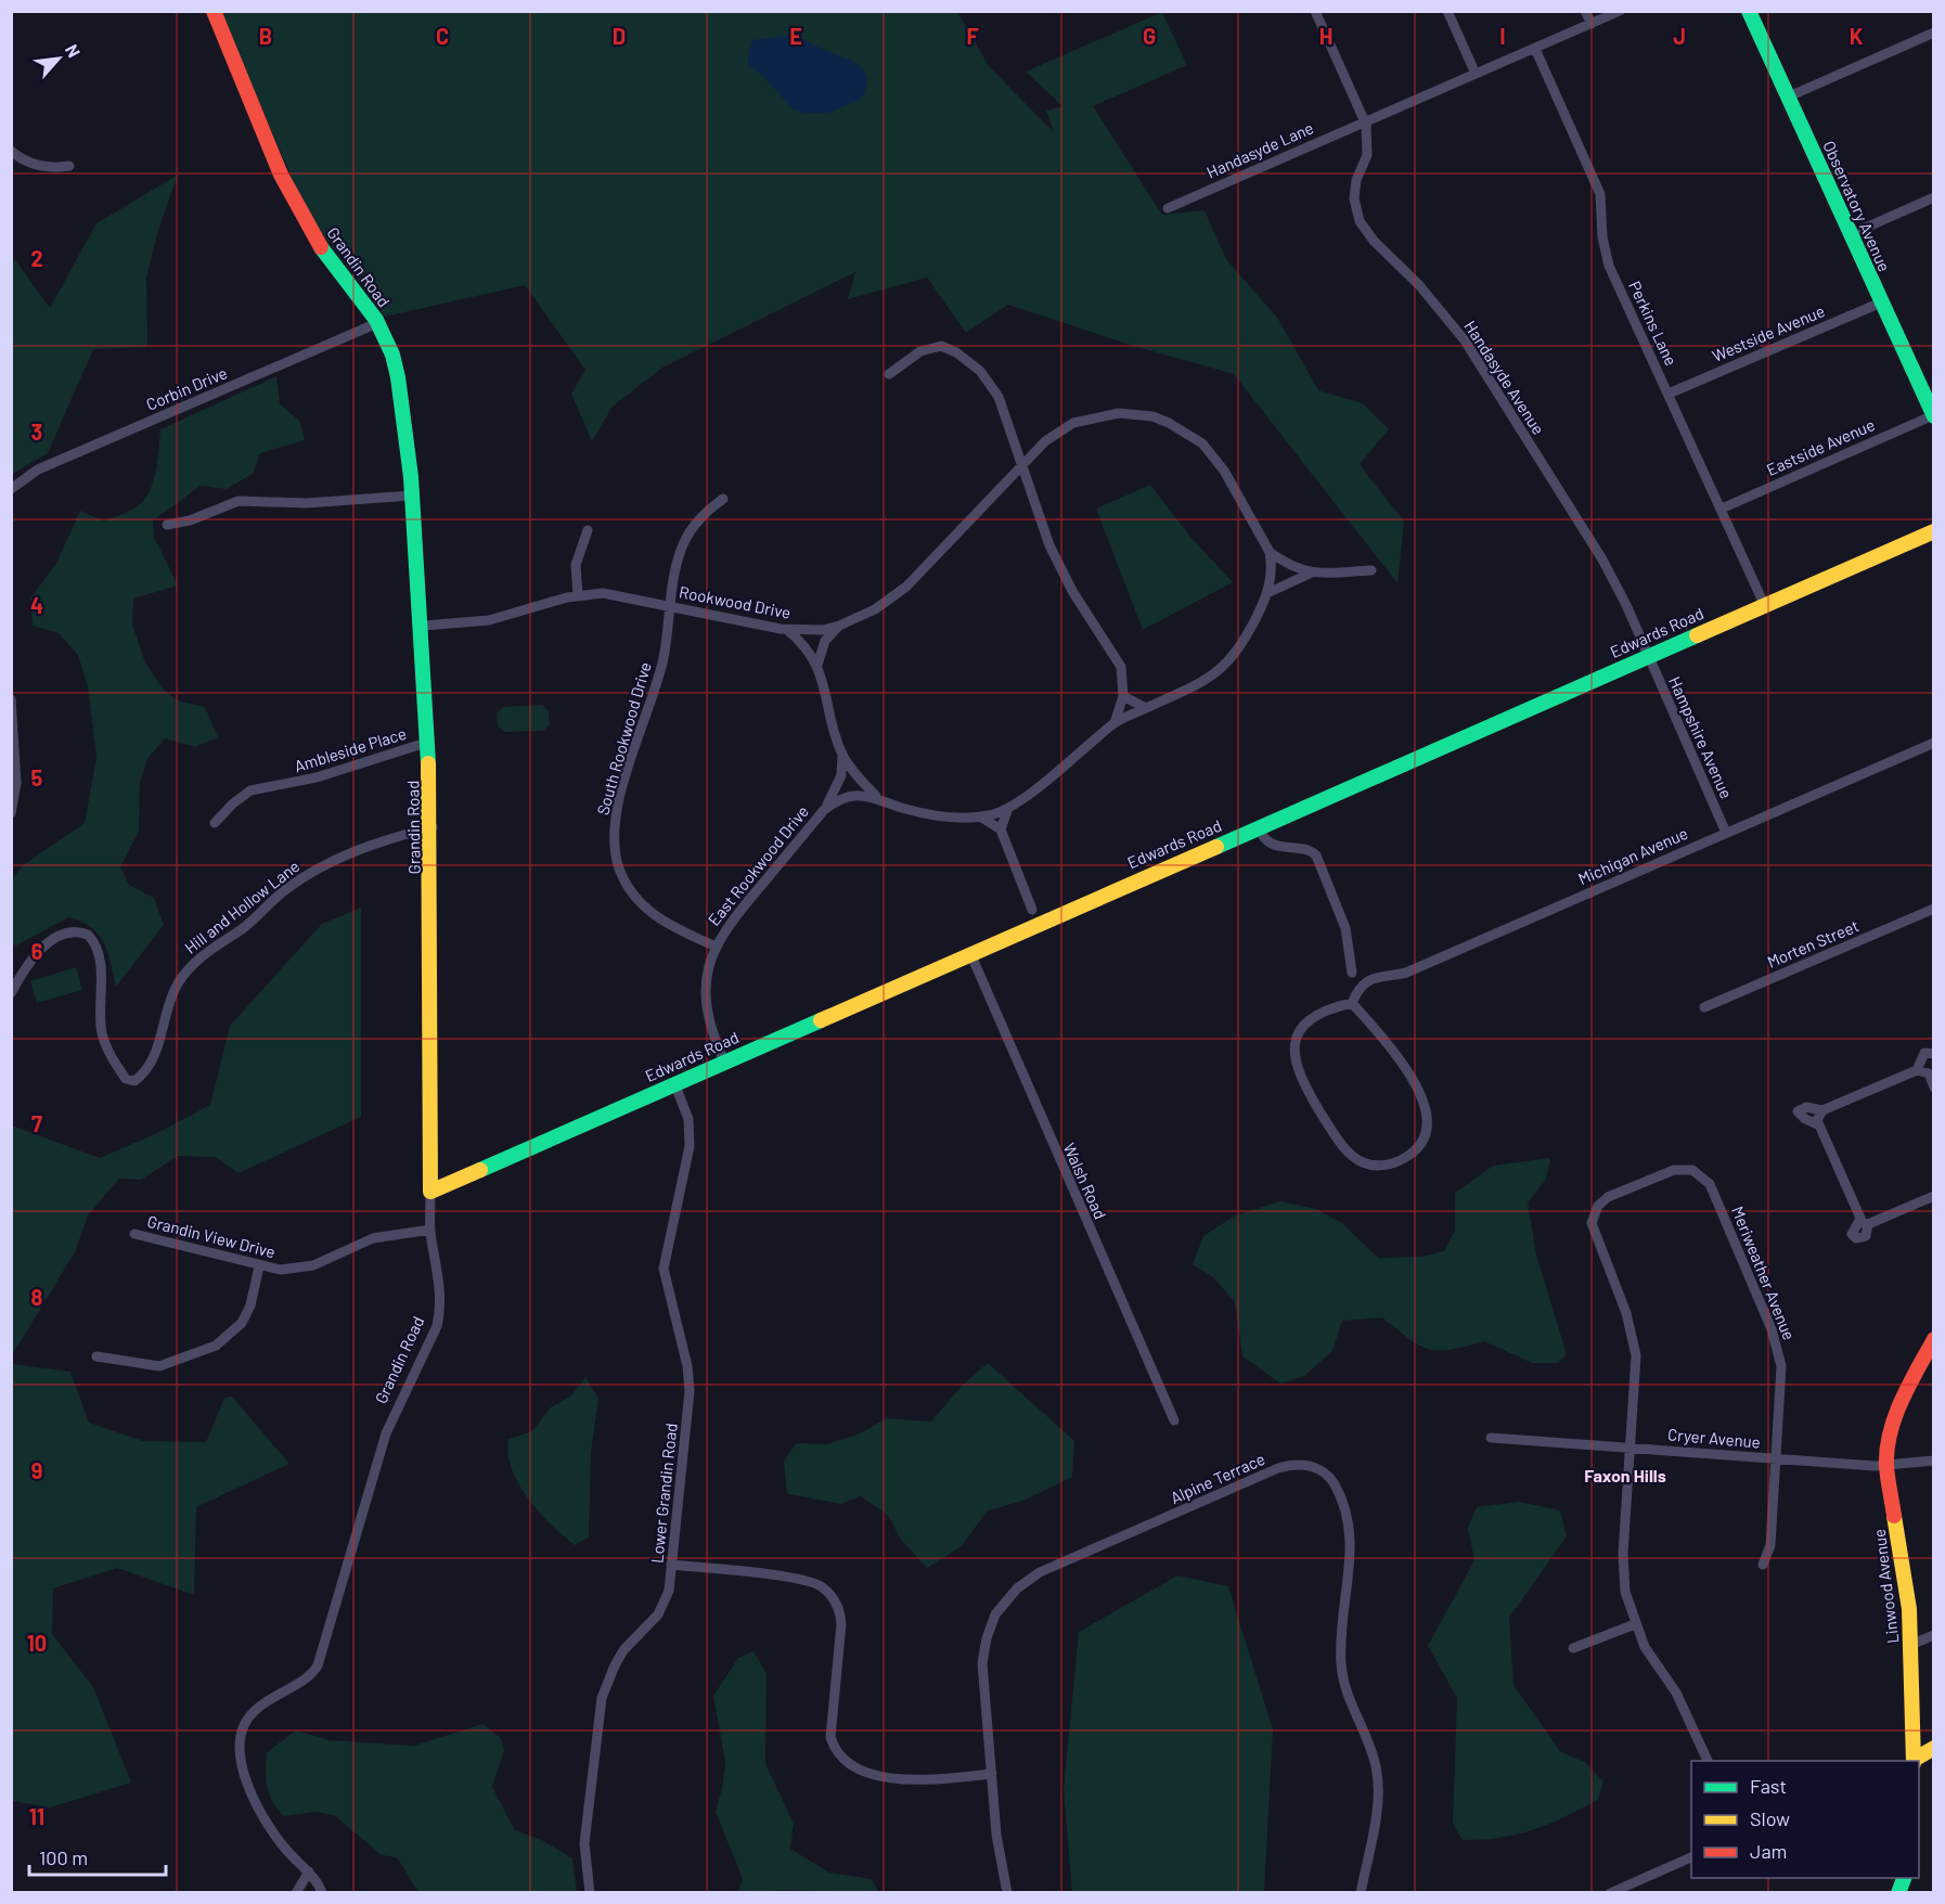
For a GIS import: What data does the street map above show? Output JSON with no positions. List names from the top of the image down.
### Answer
{
  "streets": {
    "street": [
      "Handasyde Lane",
      "Observatory Avenue",
      "Grandin Road",
      "Perkins Lane",
      "Westside Avenue",
      "Handasyde Avenue",
      "Corbin Drive",
      "Eastside Avenue",
      "Rookwood Drive",
      "Edwards Road",
      "Hampshire Avenue",
      "South Rookwood Drive",
      "Ambleside Place",
      "Michigan Avenue",
      "East Rookwood Drive",
      "Hill and Hollow Lane",
      "Morten Street",
      "Walsh Road",
      "Grandin View Drive",
      "Meriweather Avenue",
      "Cryer Avenue",
      "Alpine Terrace",
      "Lower Grandin Road",
      "Linwood Avenue"
    ]
  },
  "crossings": [
    ["Handasyde Lane", "Perkins Lane"],
    ["Handasyde Lane", "Handasyde Avenue"],
    ["Observatory Avenue", "Westside Avenue"],
    ["Observatory Avenue", "Eastside Avenue"],
    ["Grandin Road", "Corbin Drive"],
    ["Grandin Road", "Rookwood Drive"],
    ["Grandin Road", "Edwards Road"],
    ["Grandin Road", "Ambleside Place"],
    ["Grandin Road", "Hill and Hollow Lane"],
    ["Grandin Road", "Grandin View Drive"],
    ["Perkins Lane", "Westside Avenue"],
    ["Perkins Lane", "Eastside Avenue"],
    ["Perkins Lane", "Edwards Road"],
    ["Handasyde Avenue", "Edwards Road"],
    ["Handasyde Avenue", "Hampshire Avenue"],
    ["Rookwood Drive", "South Rookwood Drive"],
    ["Edwards Road", "Hampshire Avenue"],
    ["Edwards Road", "East Rookwood Drive"],
    ["Edwards Road", "Walsh Road"],
    ["Edwards Road", "Lower Grandin Road"],
    ["Hampshire Avenue", "Michigan Avenue"],
    ["South Rookwood Drive", "East Rookwood Drive"],
    ["Meriweather Avenue", "Cryer Avenue"],
    ["Cryer Avenue", "Linwood Avenue"]
  ],
  "districts": ["Faxon Hills"],
  "legend": ["Fast", "Slow", "Jam"],
  "scale_bar": "100 m",
  "north": "top right",
  "grid": {
    "columns": [
      "B",
      "C",
      "D",
      "E",
      "F",
      "G",
      "H",
      "I",
      "J",
      "K"
    ],
    "rows": [
      "2",
      "3",
      "4",
      "5",
      "6",
      "7",
      "8",
      "9",
      "10",
      "11"
    ]
  }
}
